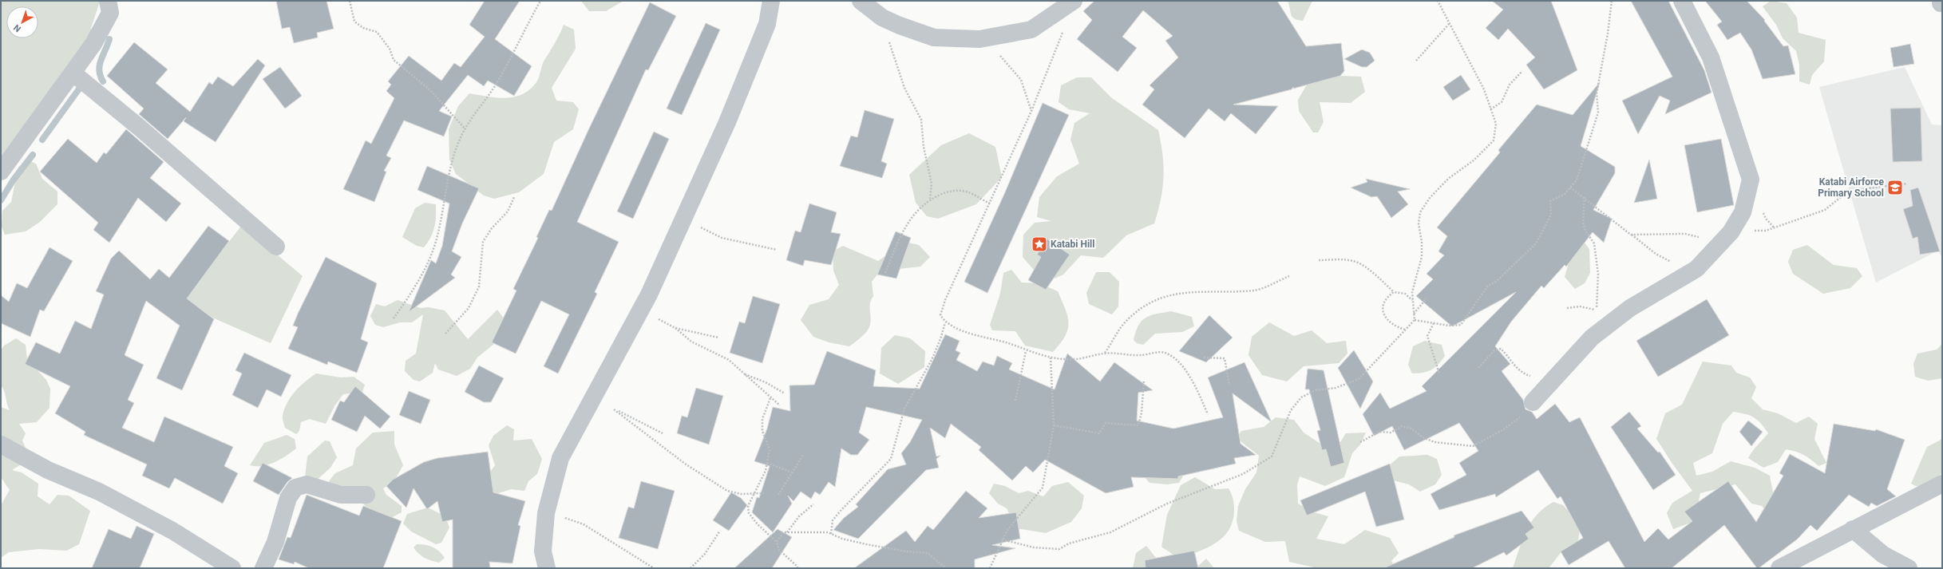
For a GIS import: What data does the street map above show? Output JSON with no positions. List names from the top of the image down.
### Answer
{
  "places": {
    "school or university": ["Katabi Airforce Primary School"],
    "place": ["Katabi Hill"]
  },
  "north": "bottom left"
}
